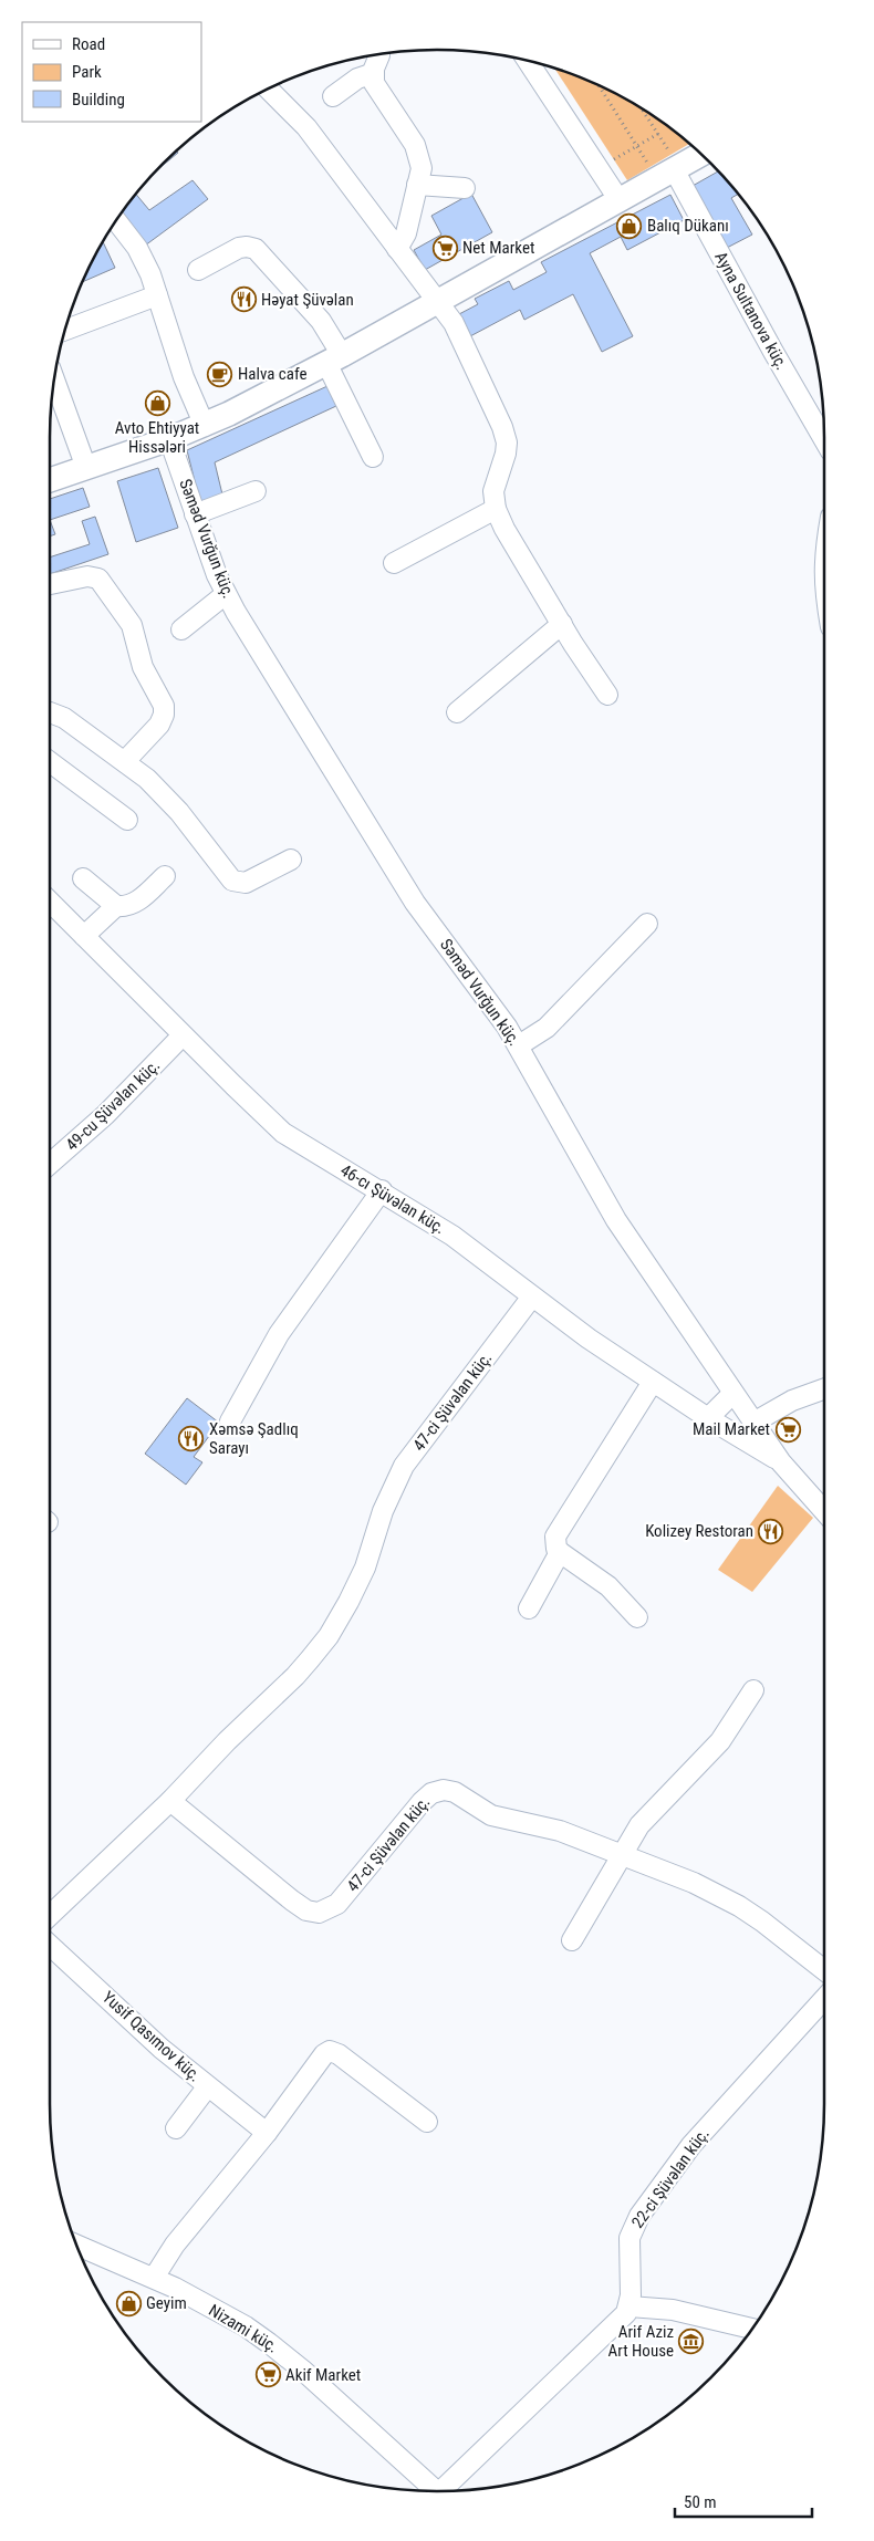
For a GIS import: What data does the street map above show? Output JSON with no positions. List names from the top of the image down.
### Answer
{
  "streets": {
    "street": [
      "Ayna Sultanova küç.",
      "Səməd Vurğun küç.",
      "49-cu Şüvəlan küç.",
      "46-cı Şüvəlan küç.",
      "47-ci Şüvəlan küç.",
      "Yusif Qasımov küç.",
      "22-ci Şüvəlan küç.",
      "Nizami küç."
    ]
  },
  "crossings": [
    ["Səməd Vurğun küç.", "46-cı Şüvəlan küç."],
    ["49-cu Şüvəlan küç.", "46-cı Şüvəlan küç."],
    ["46-cı Şüvəlan küç.", "47-ci Şüvəlan küç."]
  ],
  "places": {
    "shop": ["Balıq Dükanı", "Avto Ehtiyyat Hissələri", "Geyim"],
    "supermarket": ["Net Market", "Mail Market", "Akif Market"],
    "restaurant": ["Həyat Şüvəlan", "Xəmsə Şadlıq Sarayı", "Kolizey Restoran"],
    "cafe": ["Halva cafe"],
    "museum": ["Arif Aziz Art House"]
  },
  "legend": ["Road", "Park", "Building"],
  "scale_bar": "50 m"
}
